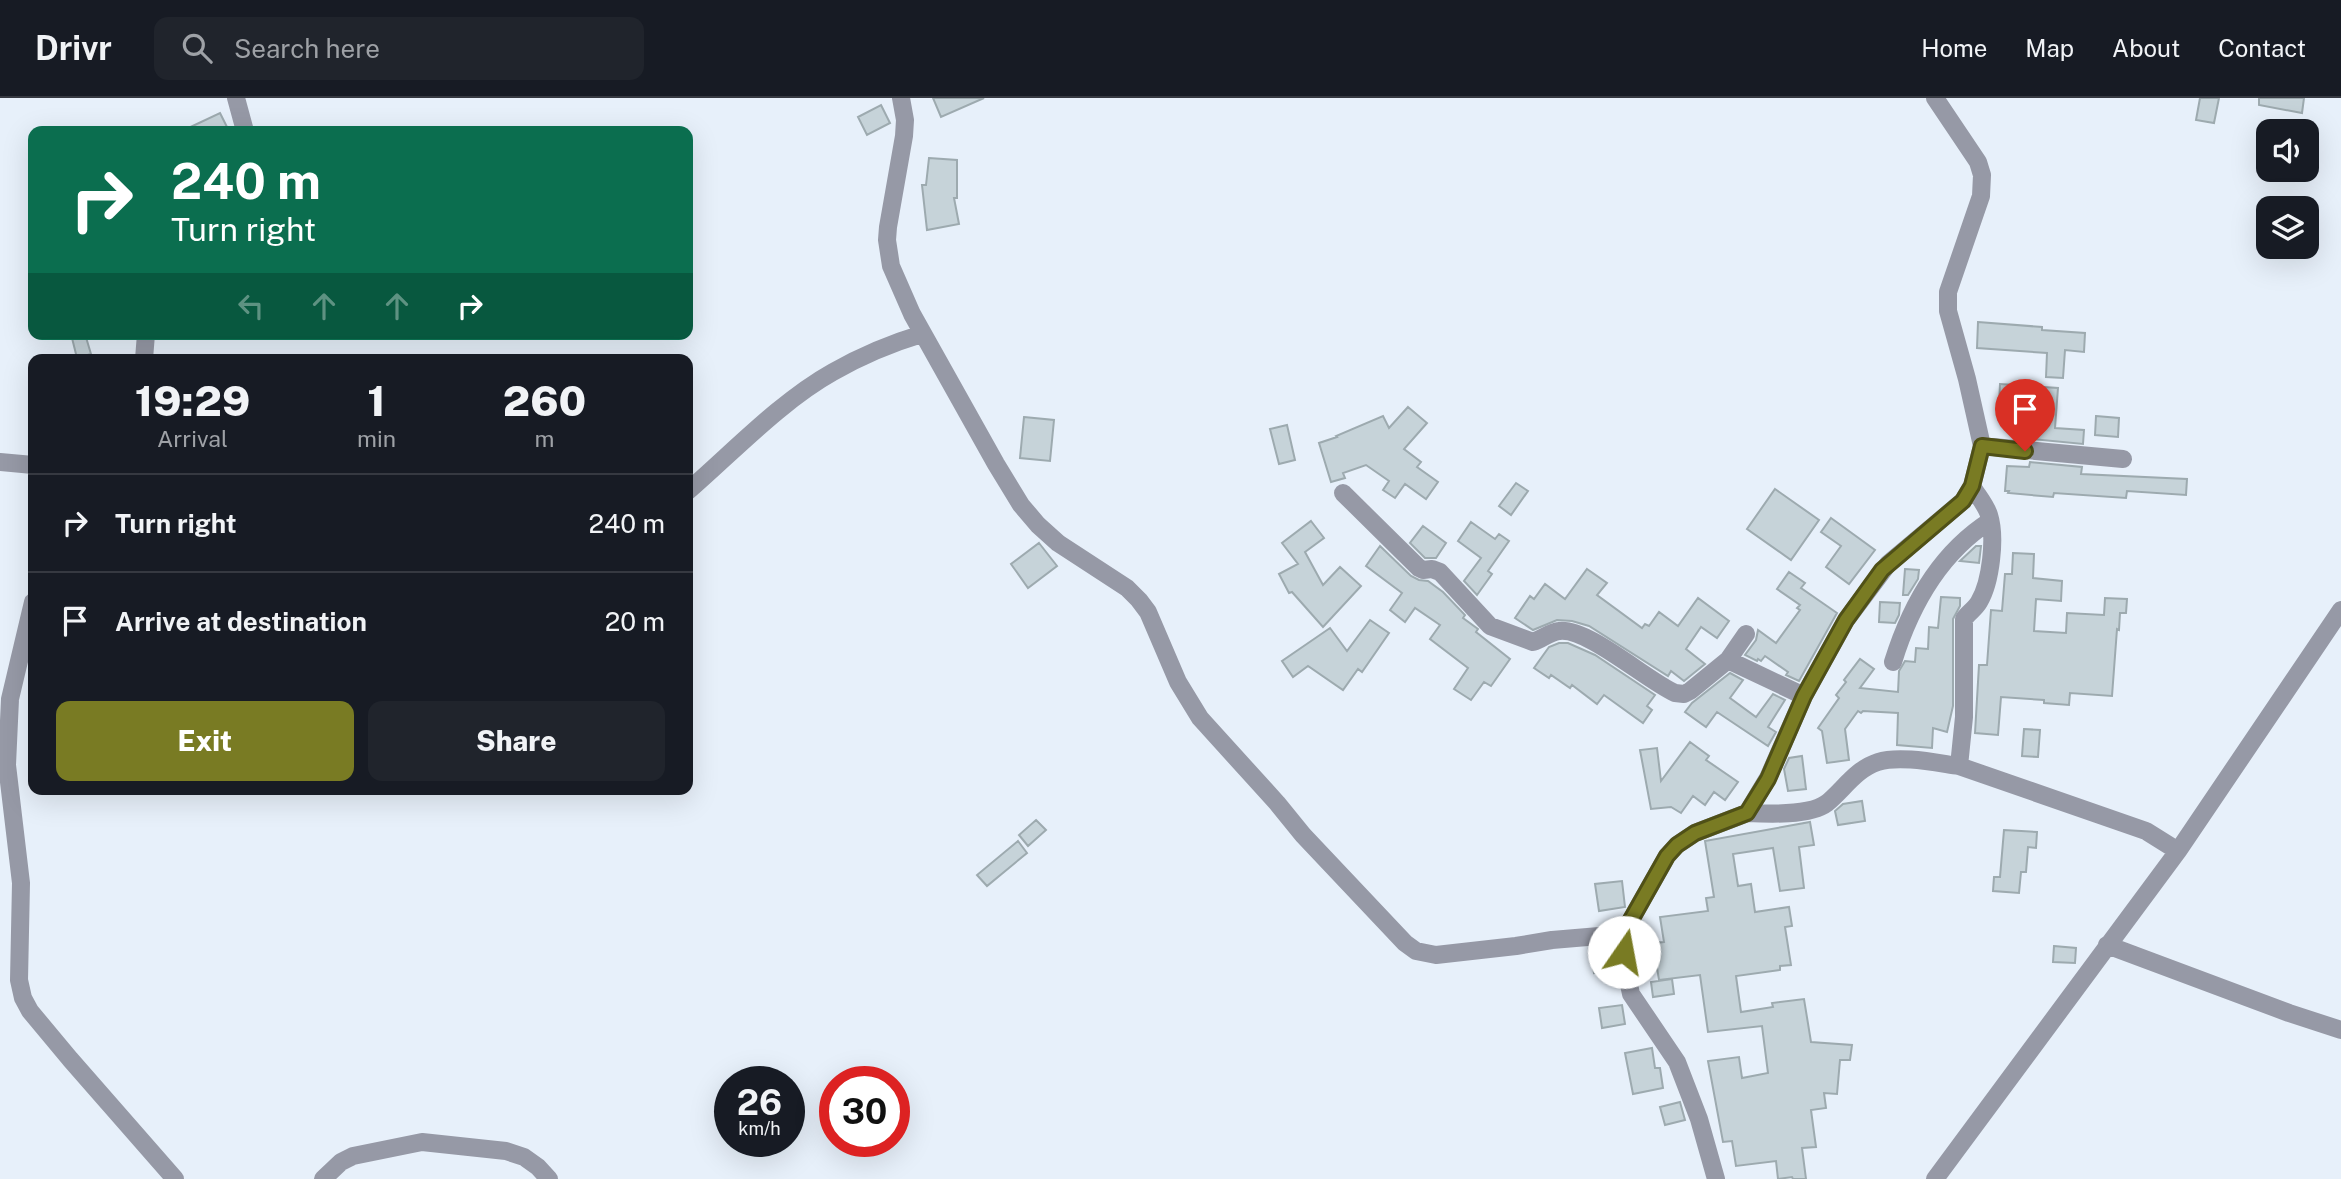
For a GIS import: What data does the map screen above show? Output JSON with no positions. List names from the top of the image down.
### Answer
{
  "page": {
    "header": "Drivr",
    "search": "Search here",
    "nav": [
      "Home",
      "Map",
      "About",
      "Contact"
    ],
    "turn": ["240 m", "Turn right"],
    "eta": [
      "19:29",
      "Arrival",
      "1",
      "min",
      "260",
      "m"
    ],
    "list": [
      {
        "name": "Turn right",
        "value": "240 m"
      },
      {
        "name": "Arrive at destination",
        "value": "20 m"
      }
    ],
    "buttons": ["Exit", "Share"],
    "speed": "26 km/h",
    "limit": "30"
  }
}
